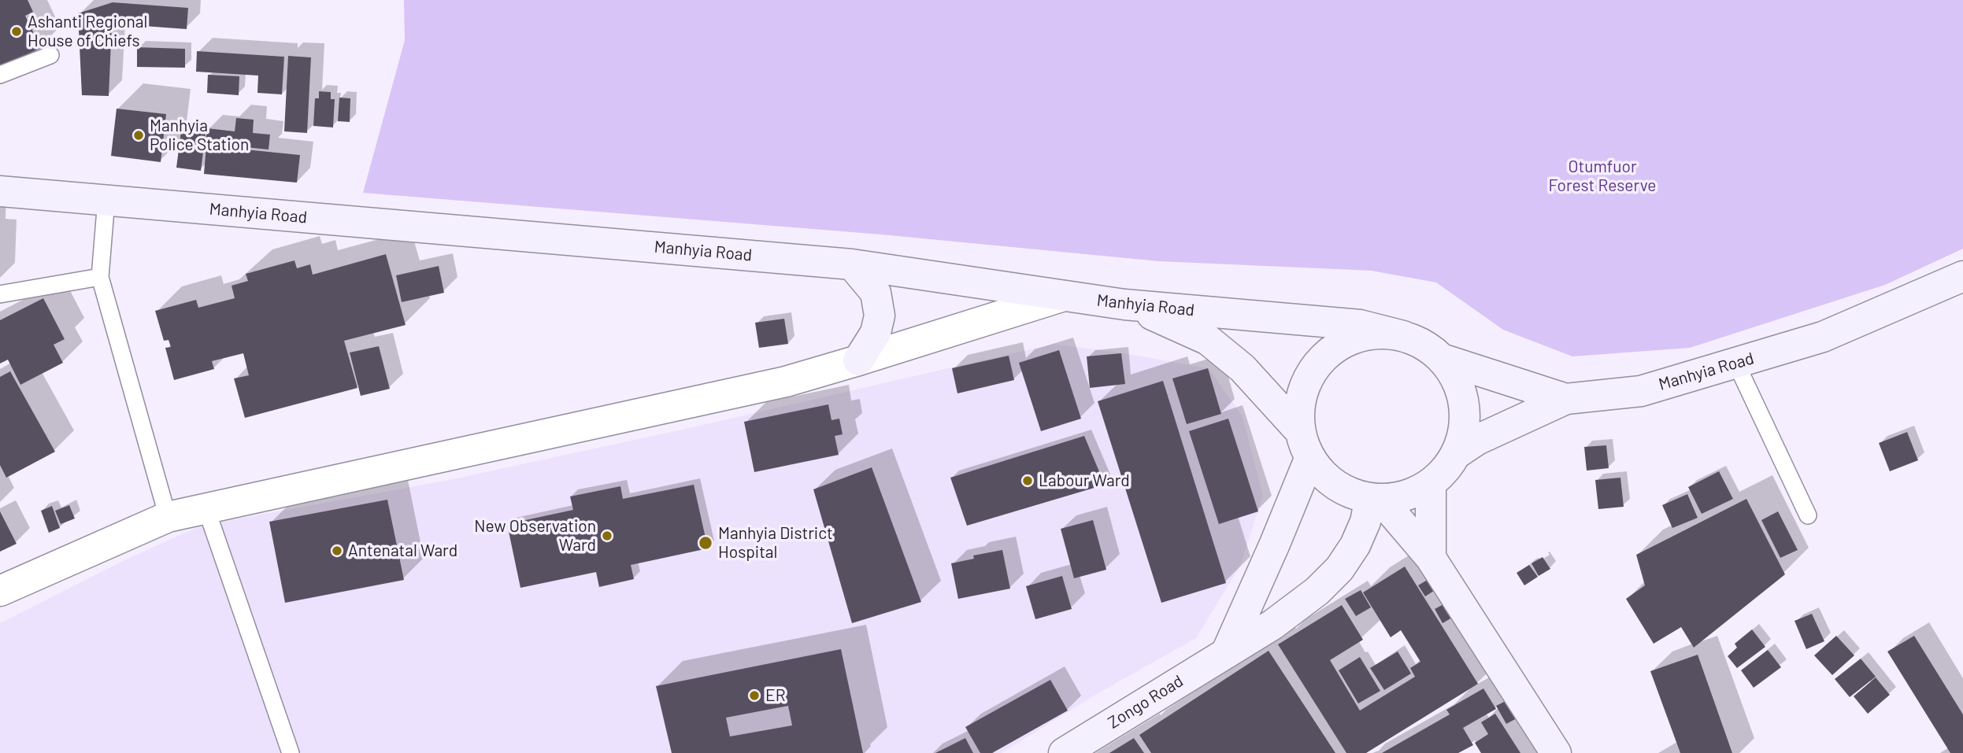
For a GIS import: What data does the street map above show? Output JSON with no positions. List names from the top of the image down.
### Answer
{
  "streets": {
    "main road": ["Manhyia Road", "Zongo Road"]
  },
  "crossings": [
    ["Manhyia Road", "Zongo Road"]
  ],
  "parks": ["Otumfuor Forest Reserve"],
  "places": [
    "Ashanti Regional House of Chiefs",
    "Manhyia Police Station",
    "Labour Ward",
    "New Observation Ward",
    "Manhyia District Hospital",
    "Antenatal Ward",
    "ER"
  ]
}
